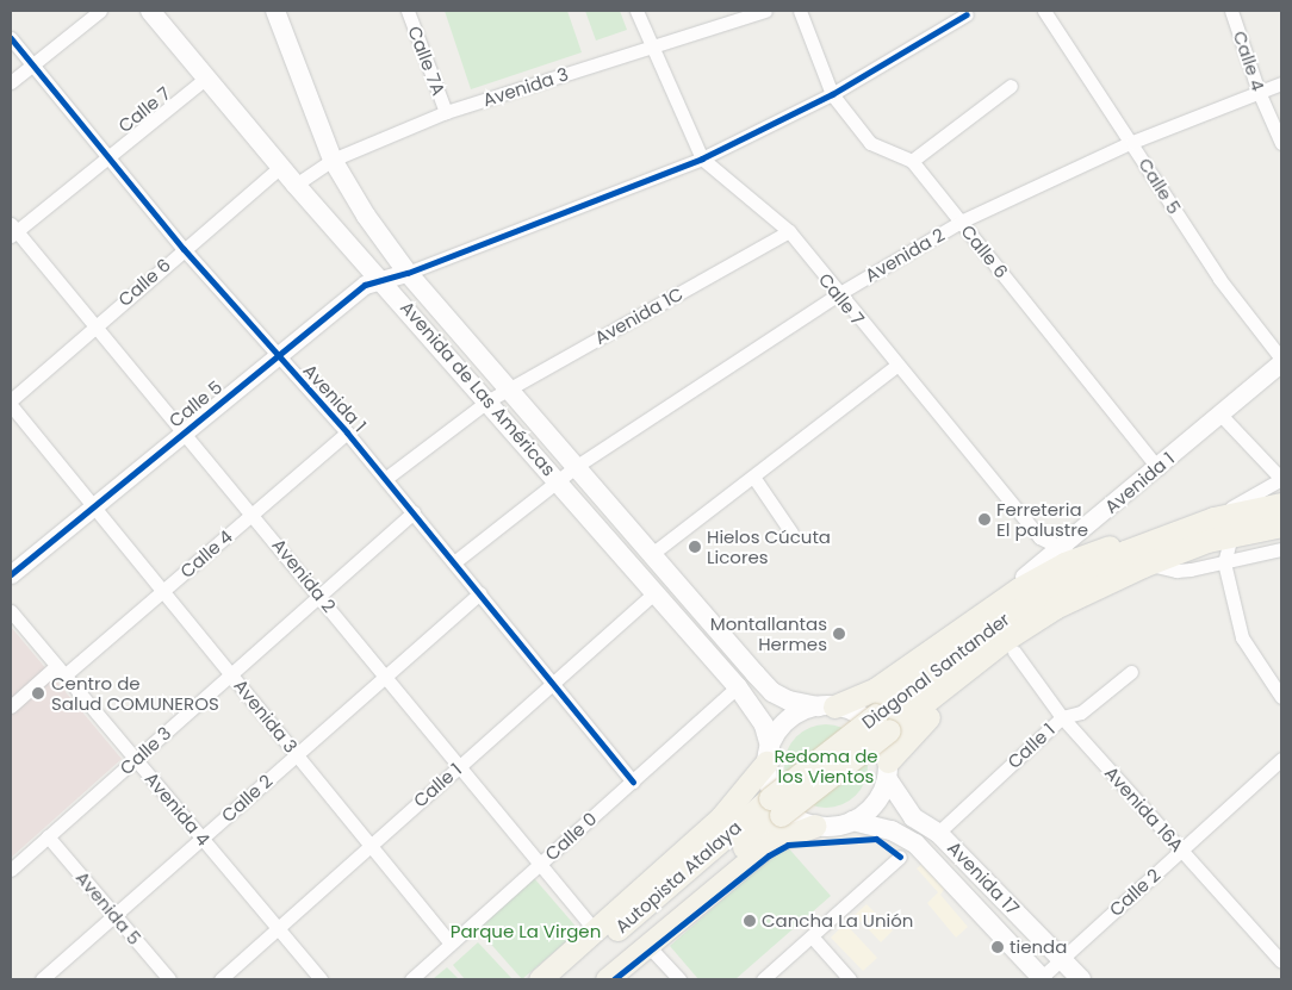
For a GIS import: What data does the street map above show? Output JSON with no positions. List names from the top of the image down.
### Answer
{
  "streets": {
    "main road": [
      "Avenida de Las Américas",
      "Diagonal Santander",
      "Autopista Atalaya",
      "Avenida 17"
    ],
    "street": [
      "Calle 7A",
      "Calle 4",
      "Avenida 3",
      "Calle 7",
      "Calle 5",
      "Calle 6",
      "Avenida 2",
      "Avenida 1C",
      "Avenida 1",
      "Calle 1",
      "Calle 3",
      "Calle 2",
      "Avenida 4",
      "Avenida 16A",
      "Calle 0",
      "Avenida 5"
    ]
  },
  "crossings": [
    ["Calle 7A", "Avenida 3"],
    ["Calle 4", "Avenida 3"],
    ["Calle 4", "Avenida 2"],
    ["Calle 4", "Avenida 1"],
    ["Calle 4", "Avenida 4"],
    ["Avenida 3", "Calle 7"],
    ["Avenida 3", "Calle 5"],
    ["Avenida 3", "Avenida de Las Américas"],
    ["Avenida 3", "Calle 1"],
    ["Avenida 3", "Calle 3"],
    ["Avenida 3", "Calle 2"],
    ["Avenida 3", "Calle 0"],
    ["Calle 7", "Avenida 2"],
    ["Calle 7", "Avenida 1C"],
    ["Calle 7", "Avenida de Las Américas"],
    ["Calle 7", "Avenida 1"],
    ["Calle 5", "Avenida 2"],
    ["Calle 5", "Avenida de Las Américas"],
    ["Calle 5", "Avenida 1"],
    ["Calle 6", "Avenida 2"],
    ["Calle 6", "Avenida de Las Américas"],
    ["Calle 6", "Avenida 1"],
    ["Avenida 2", "Avenida de Las Américas"],
    ["Avenida 2", "Avenida 1"],
    ["Avenida 2", "Calle 1"],
    ["Avenida 2", "Calle 3"],
    ["Avenida 2", "Calle 2"],
    ["Avenida 2", "Calle 0"],
    ["Avenida 1C", "Avenida de Las Américas"],
    ["Avenida 1C", "Avenida 1"],
    ["Avenida de Las Américas", "Calle 1"],
    ["Avenida de Las Américas", "Avenida 17"],
    ["Avenida 1", "Calle 1"],
    ["Avenida 1", "Calle 3"],
    ["Avenida 1", "Calle 2"],
    ["Avenida 1", "Calle 0"],
    ["Diagonal Santander", "Autopista Atalaya"],
    ["Calle 1", "Avenida 4"],
    ["Calle 1", "Avenida 16A"],
    ["Calle 1", "Avenida 17"],
    ["Calle 3", "Avenida 4"],
    ["Calle 3", "Avenida 5"],
    ["Calle 2", "Avenida 4"],
    ["Calle 2", "Avenida 16A"],
    ["Calle 2", "Avenida 17"],
    ["Calle 2", "Avenida 5"]
  ],
  "parks": ["Redoma de los Vientos", "Parque La Virgen"],
  "places": [
    "Ferreteria El palustre",
    "Hielos Cúcuta Licores",
    "Montallantas Hermes",
    "Centro de Salud COMUNEROS",
    "Cancha La Unión",
    "tienda"
  ]
}
